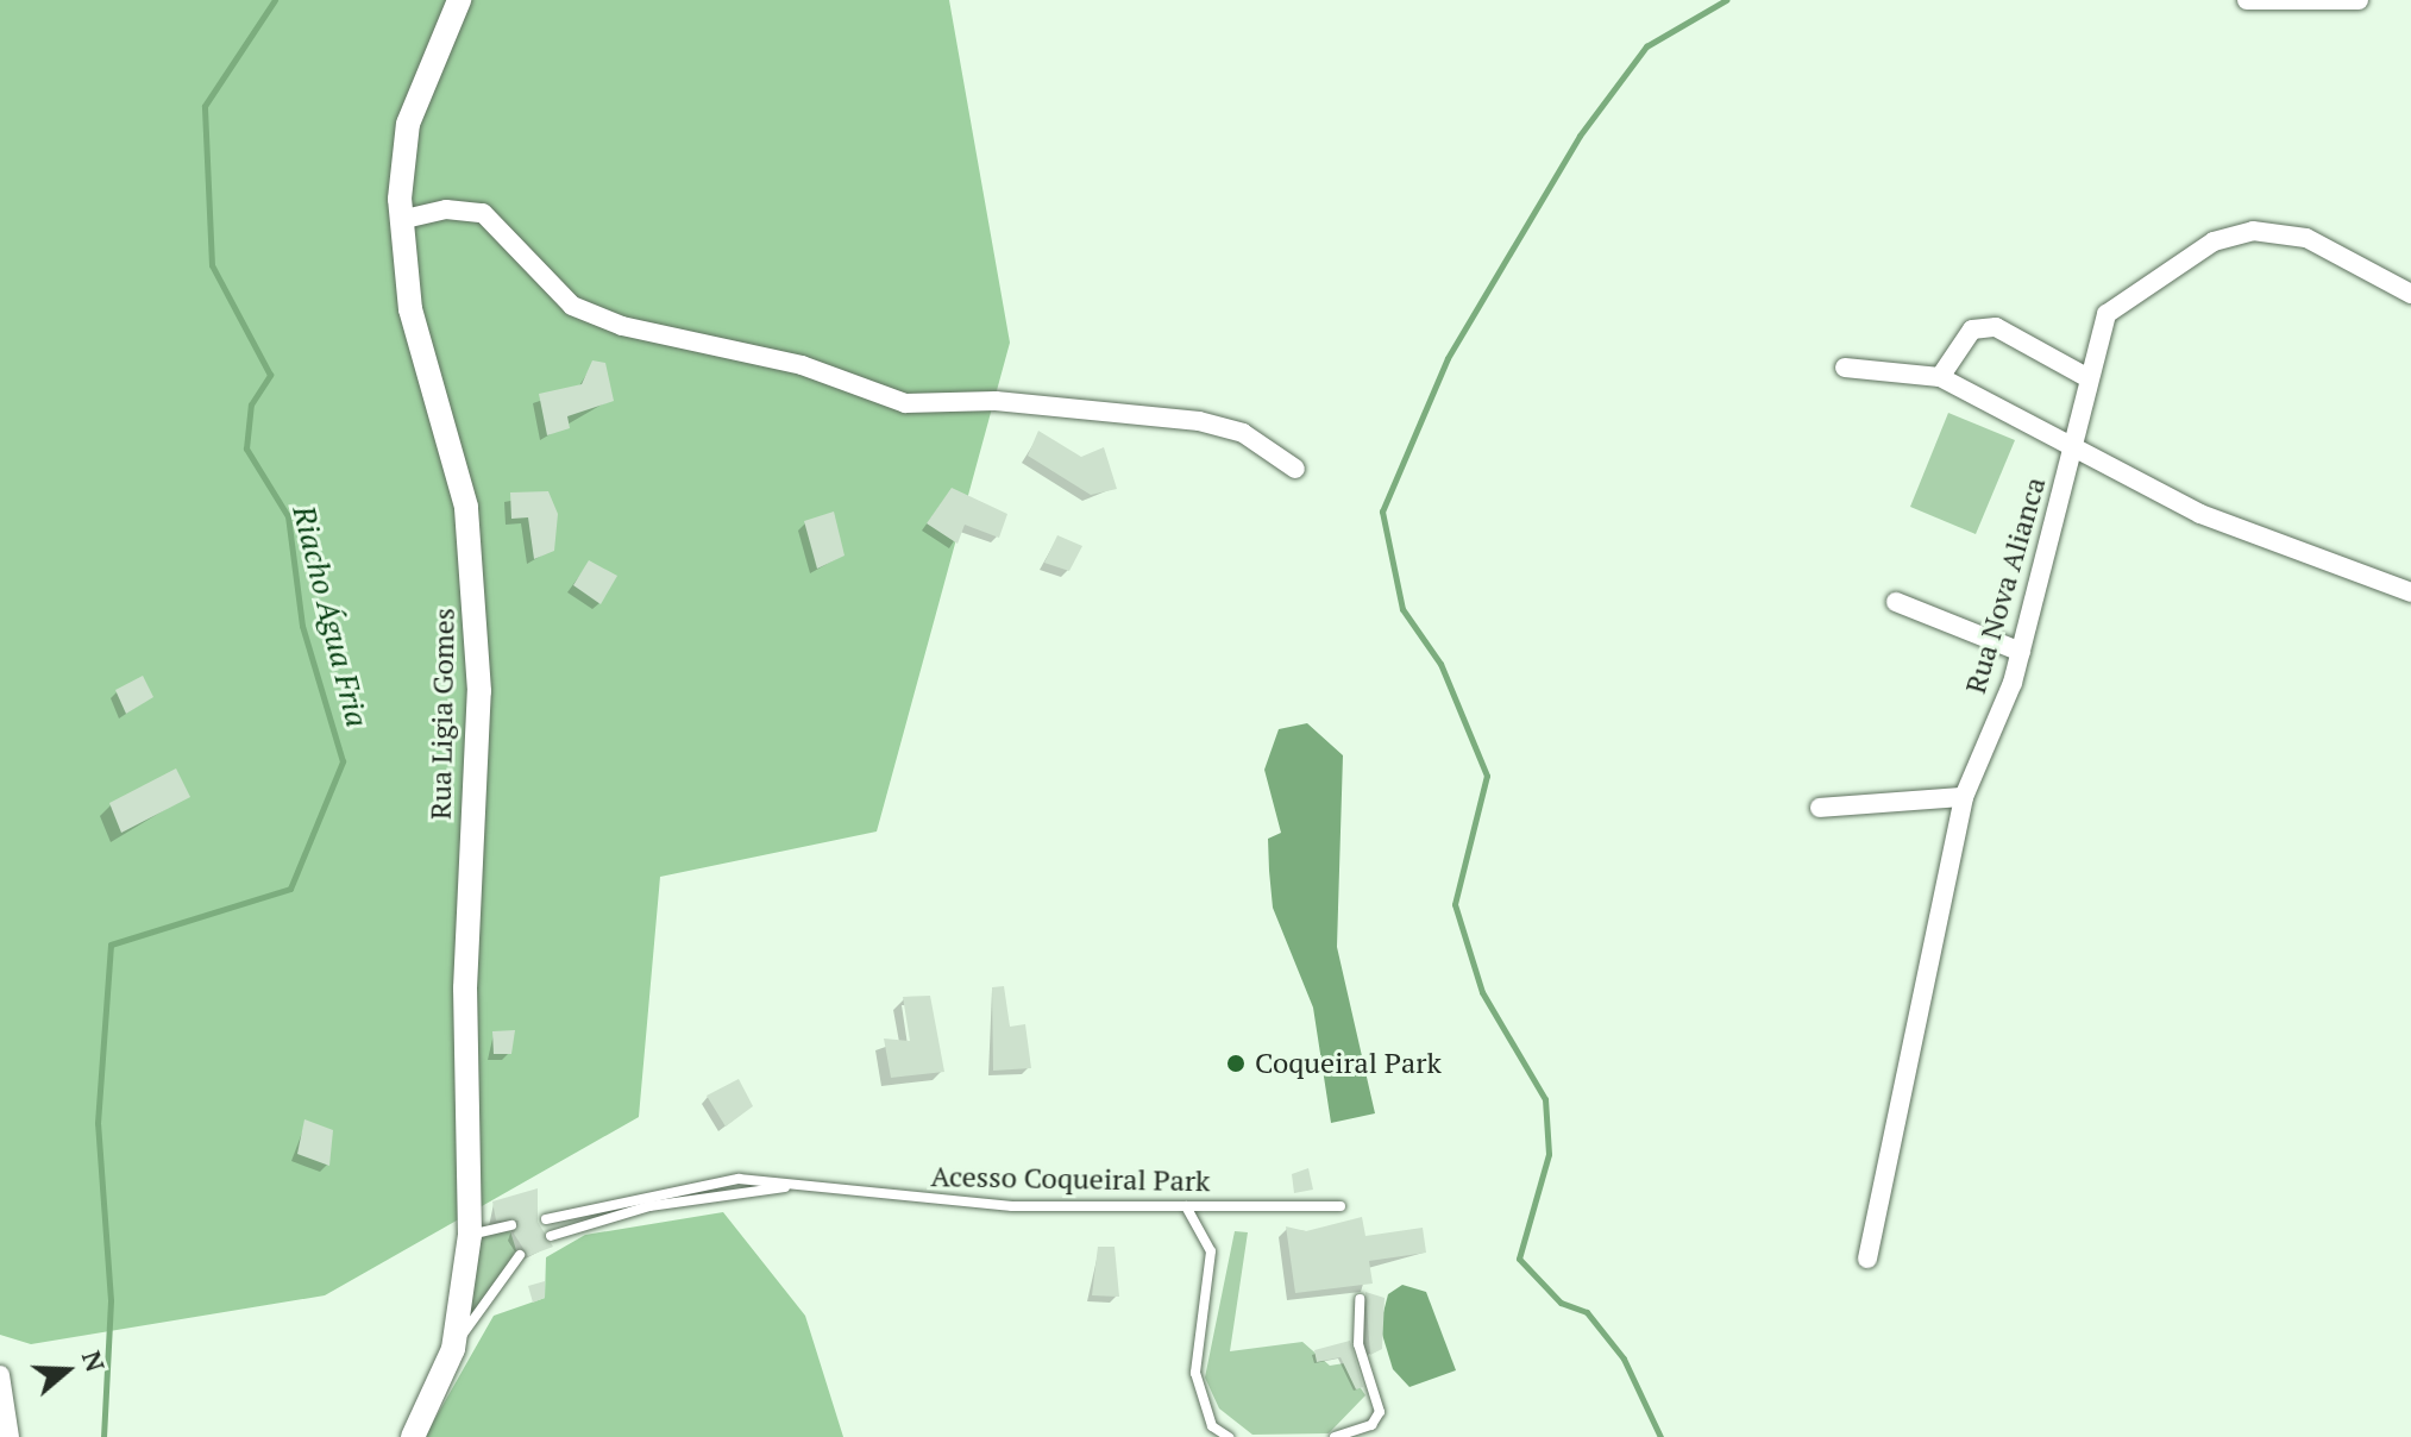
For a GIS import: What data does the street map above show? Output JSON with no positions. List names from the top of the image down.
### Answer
{
  "streets": {
    "street": ["Rua Nova Alianca", "Rua Ligia Gomes"],
    "lane": ["Acesso Coqueiral Park"]
  },
  "water": ["Riacho Água Fria"],
  "places": ["Coqueiral Park"],
  "north": "right"
}
